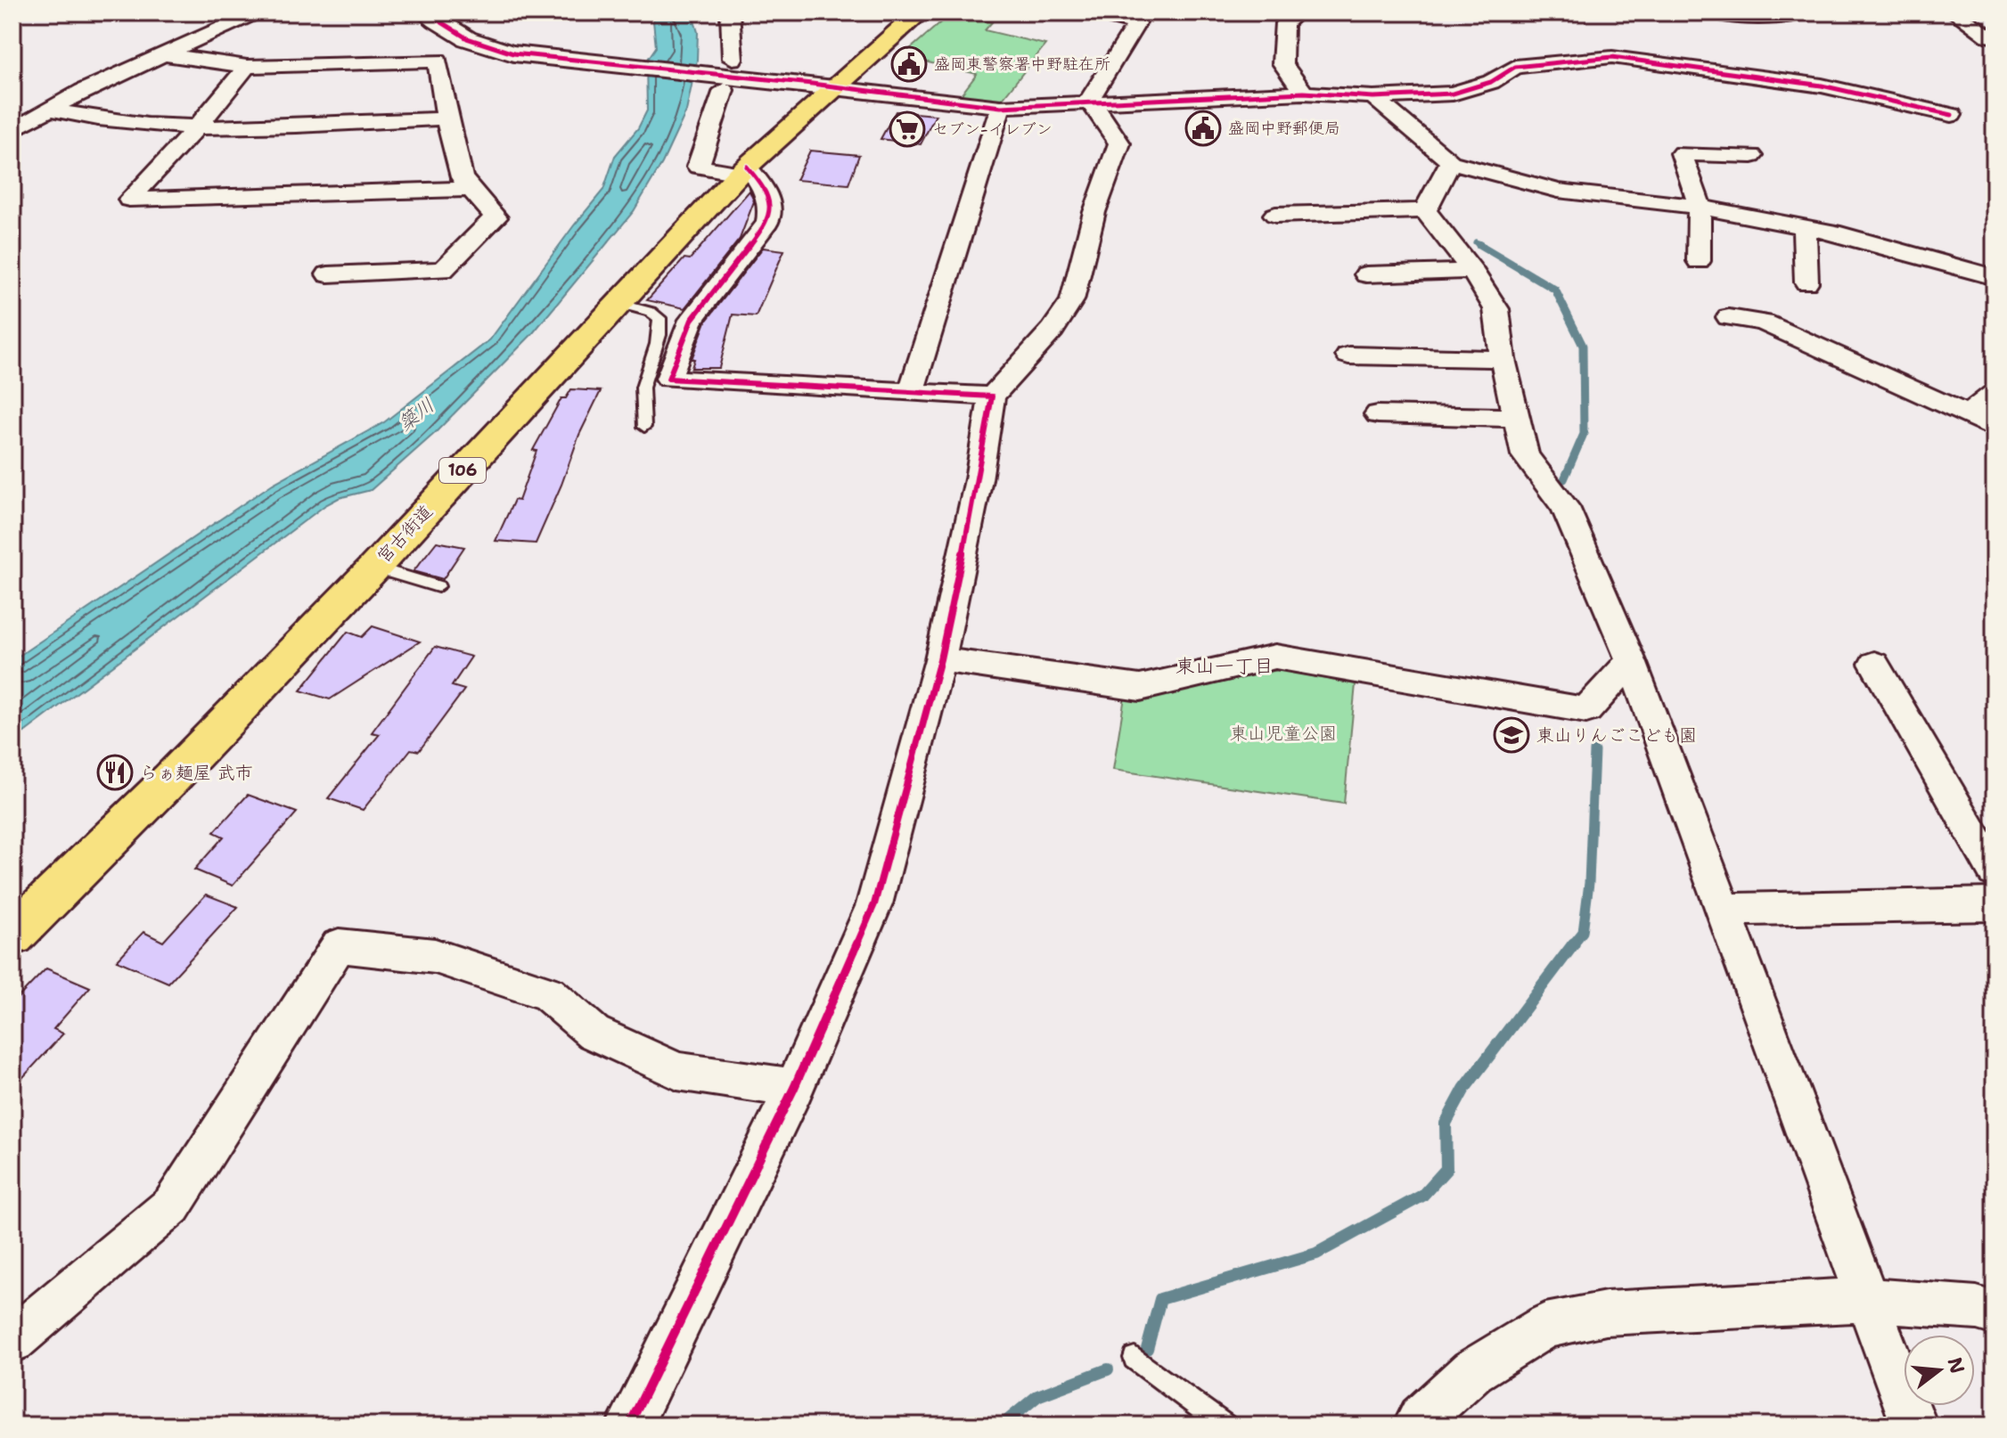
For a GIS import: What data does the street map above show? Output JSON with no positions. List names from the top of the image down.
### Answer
{
  "streets": {
    "highway": ["106", "宮古街道"]
  },
  "districts": ["東山一丁目"],
  "water": ["簗川"],
  "parks": ["東山児童公園"],
  "places": {
    "public building": ["盛岡東警察署中野駐在所", "盛岡中野郵便局"],
    "supermarket": ["セブン-イレブン"],
    "school or university": ["東山りんごこども園"],
    "restaurant": ["らぁ麺屋 武市"]
  },
  "north": "right"
}
